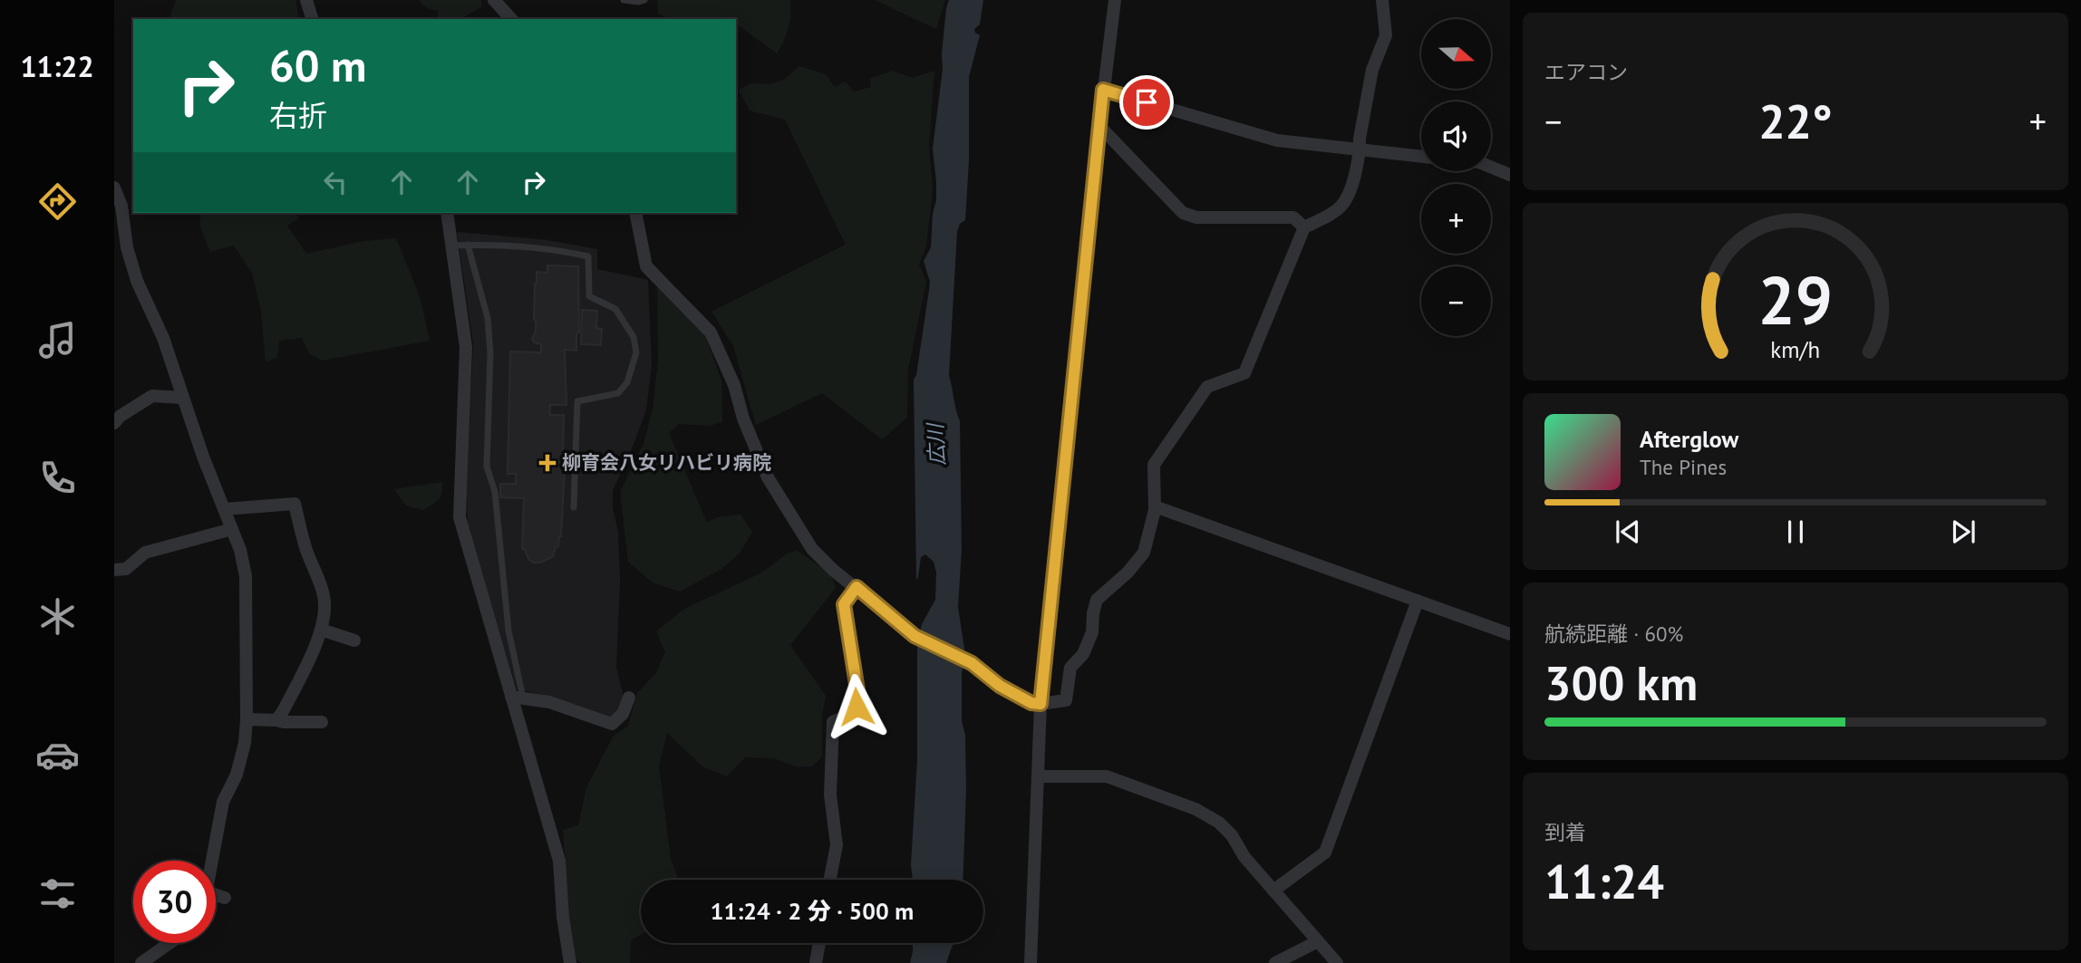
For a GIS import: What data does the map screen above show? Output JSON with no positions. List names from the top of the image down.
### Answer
{
  "water": ["広川"],
  "places": {
    "health": ["柳育会八女リハビリ病院"]
  },
  "north": "right",
  "page": {
    "tabs": "11:22",
    "tile": [
      "エアコン",
      ["航続距離 · 60%", "300 km"],
      ["到着", "11:24"]
    ],
    "map_buttons": ["+", "−"],
    "turn": ["60 m", "右折"],
    "heat": ["−", "22°", "+"],
    "song": ["Afterglow", "The Pines"],
    "limit": "30",
    "trip": "11:24 · 2 分 · 500 m",
    "gauge": ["29", "km/h"]
  }
}
